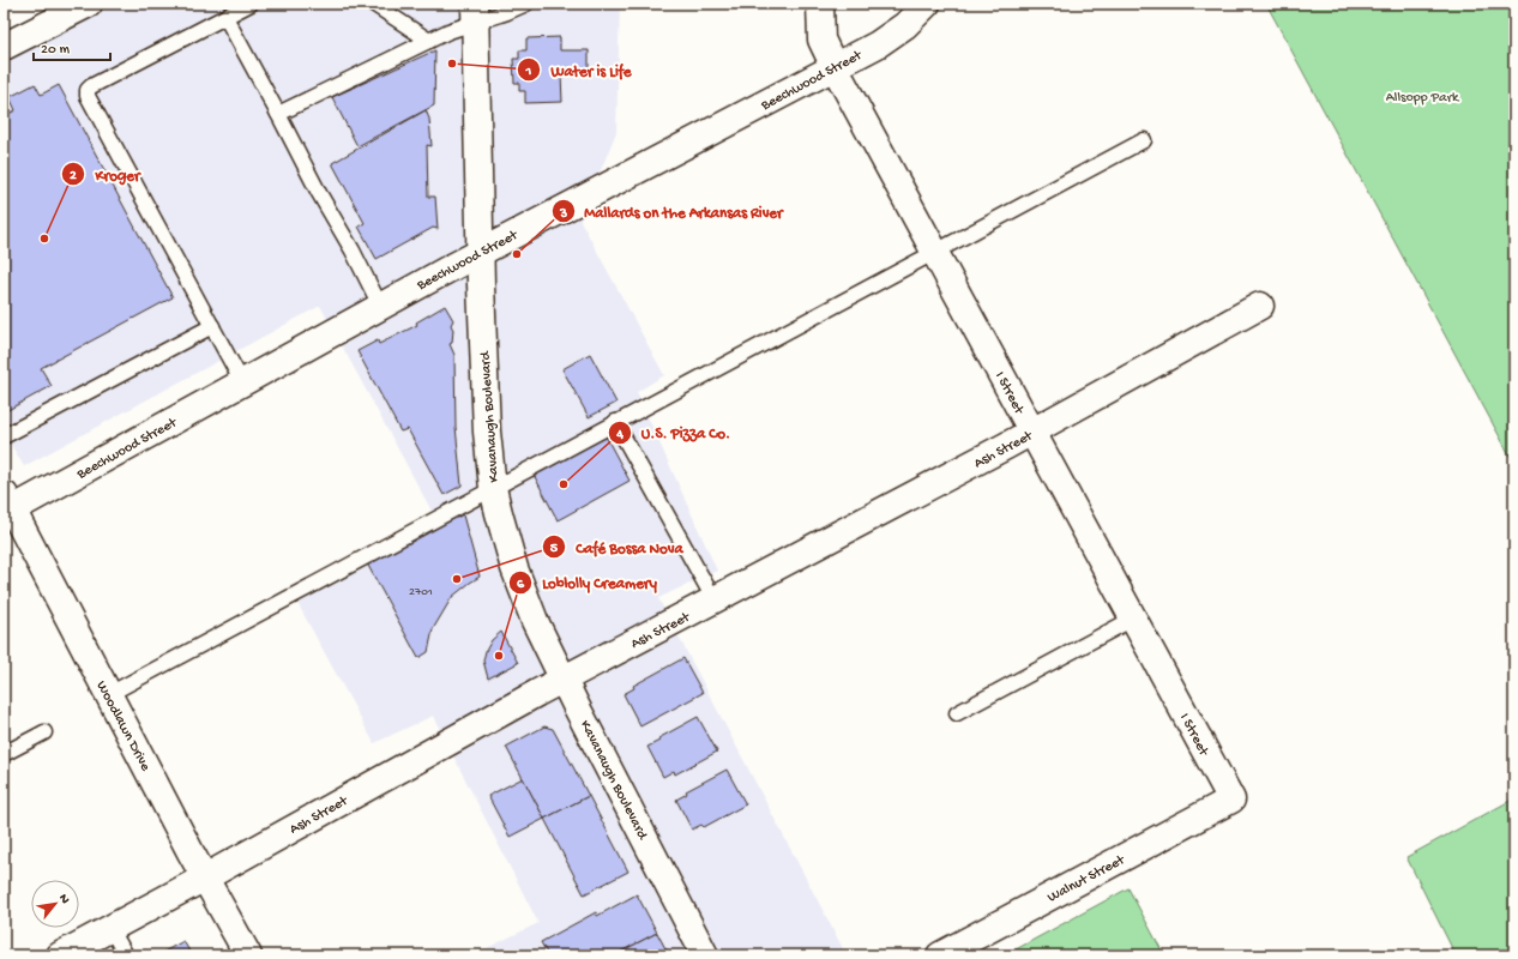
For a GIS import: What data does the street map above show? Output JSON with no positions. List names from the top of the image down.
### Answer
{
  "streets": {
    "street": [
      "Beechwood Street",
      "I Street",
      "Kavanaugh Boulevard",
      "Ash Street",
      "Woodlawn Drive",
      "Walnut Street"
    ]
  },
  "crossings": [
    ["Beechwood Street", "I Street"],
    ["Beechwood Street", "Kavanaugh Boulevard"],
    ["Beechwood Street", "Woodlawn Drive"],
    ["I Street", "Ash Street"],
    ["I Street", "Walnut Street"],
    ["Kavanaugh Boulevard", "Ash Street"],
    ["Ash Street", "Woodlawn Drive"]
  ],
  "parks": ["Allsopp Park"],
  "places": [
    "Water is Life",
    "Kroger",
    "Mallards on the Arkansas River",
    "U.S. Pizza Co.",
    "Café Bossa Nova",
    "Loblolly Creamery"
  ],
  "house_numbers": ["2701"],
  "scale_bar": "20 m",
  "north": "top right"
}
